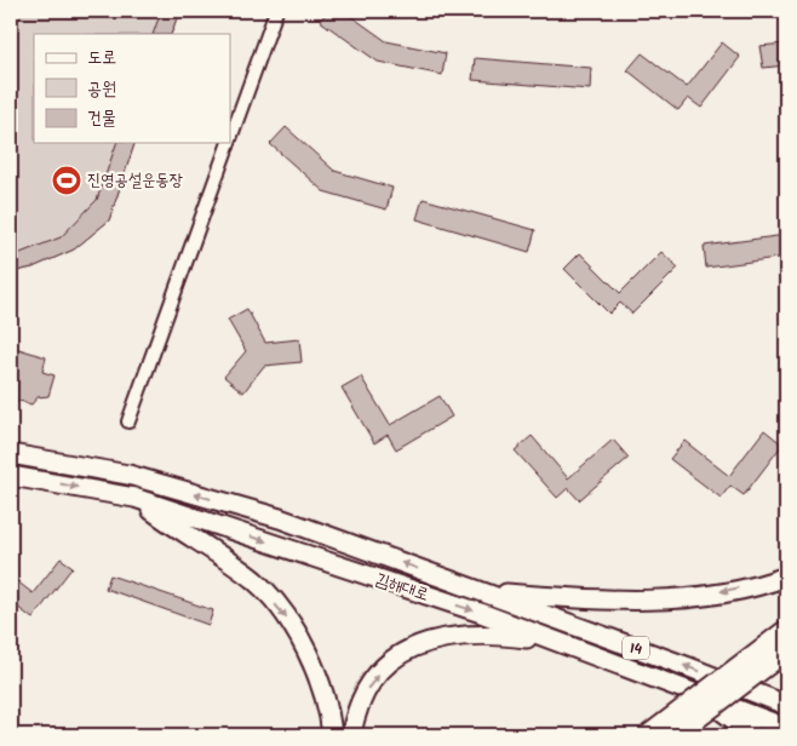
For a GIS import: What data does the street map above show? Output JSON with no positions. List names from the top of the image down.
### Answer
{
  "streets": {
    "main road": ["김해대로", "14"]
  },
  "places": {
    "sports": ["진영공설운동장"]
  },
  "legend": ["도로", "공원", "건물"]
}
